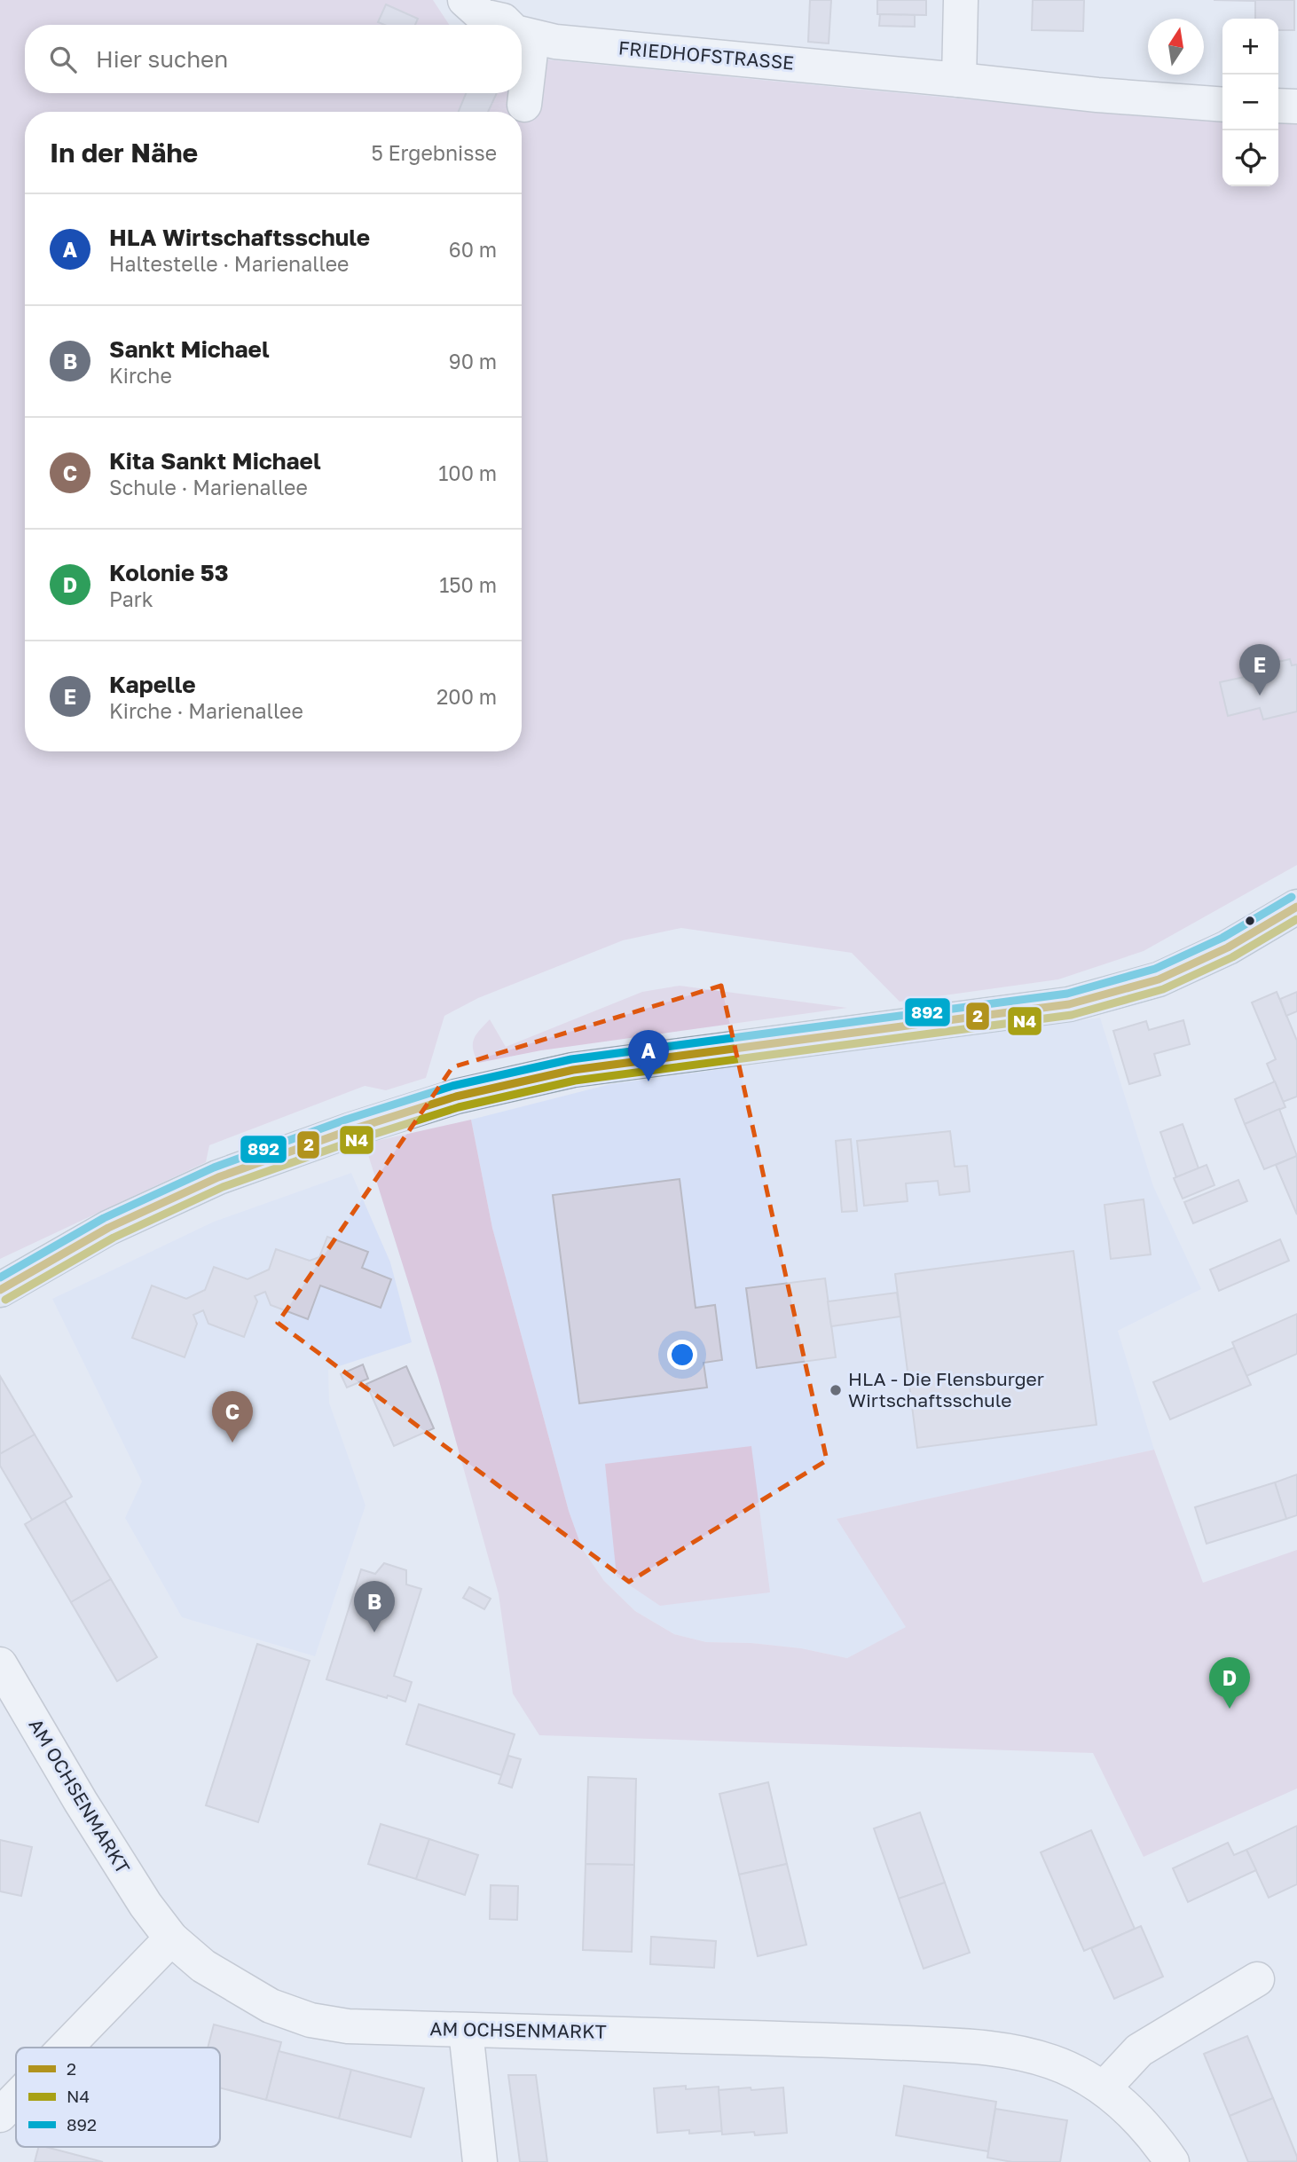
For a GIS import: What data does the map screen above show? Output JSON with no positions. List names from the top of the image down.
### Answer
{
  "streets": {
    "street": ["FRIEDHOFSTRASSE", "AM OCHSENMARKT"]
  },
  "places": ["HLA - Die Flensburger Wirtschaftsschule"],
  "lines": ["transit line 892", "transit line 2", "transit line N4"],
  "legend": ["2", "N4", "892"],
  "north": "top",
  "page": {
    "map_buttons": ["+", "−"],
    "search": "Hier suchen",
    "heading": ["In der Nähe", "5 Ergebnisse"],
    "list": [
      {
        "mark": "A",
        "name": "HLA Wirtschaftsschule",
        "note": "Haltestelle · Marienallee",
        "value": "60 m"
      },
      {
        "mark": "B",
        "name": "Sankt Michael",
        "note": "Kirche",
        "value": "90 m"
      },
      {
        "mark": "C",
        "name": "Kita Sankt Michael",
        "note": "Schule · Marienallee",
        "value": "100 m"
      },
      {
        "mark": "D",
        "name": "Kolonie 53",
        "note": "Park",
        "value": "150 m"
      },
      {
        "mark": "E",
        "name": "Kapelle",
        "note": "Kirche · Marienallee",
        "value": "200 m"
      }
    ],
    "pins": [
      "E",
      "A",
      "C",
      "B",
      "D"
    ]
  }
}
